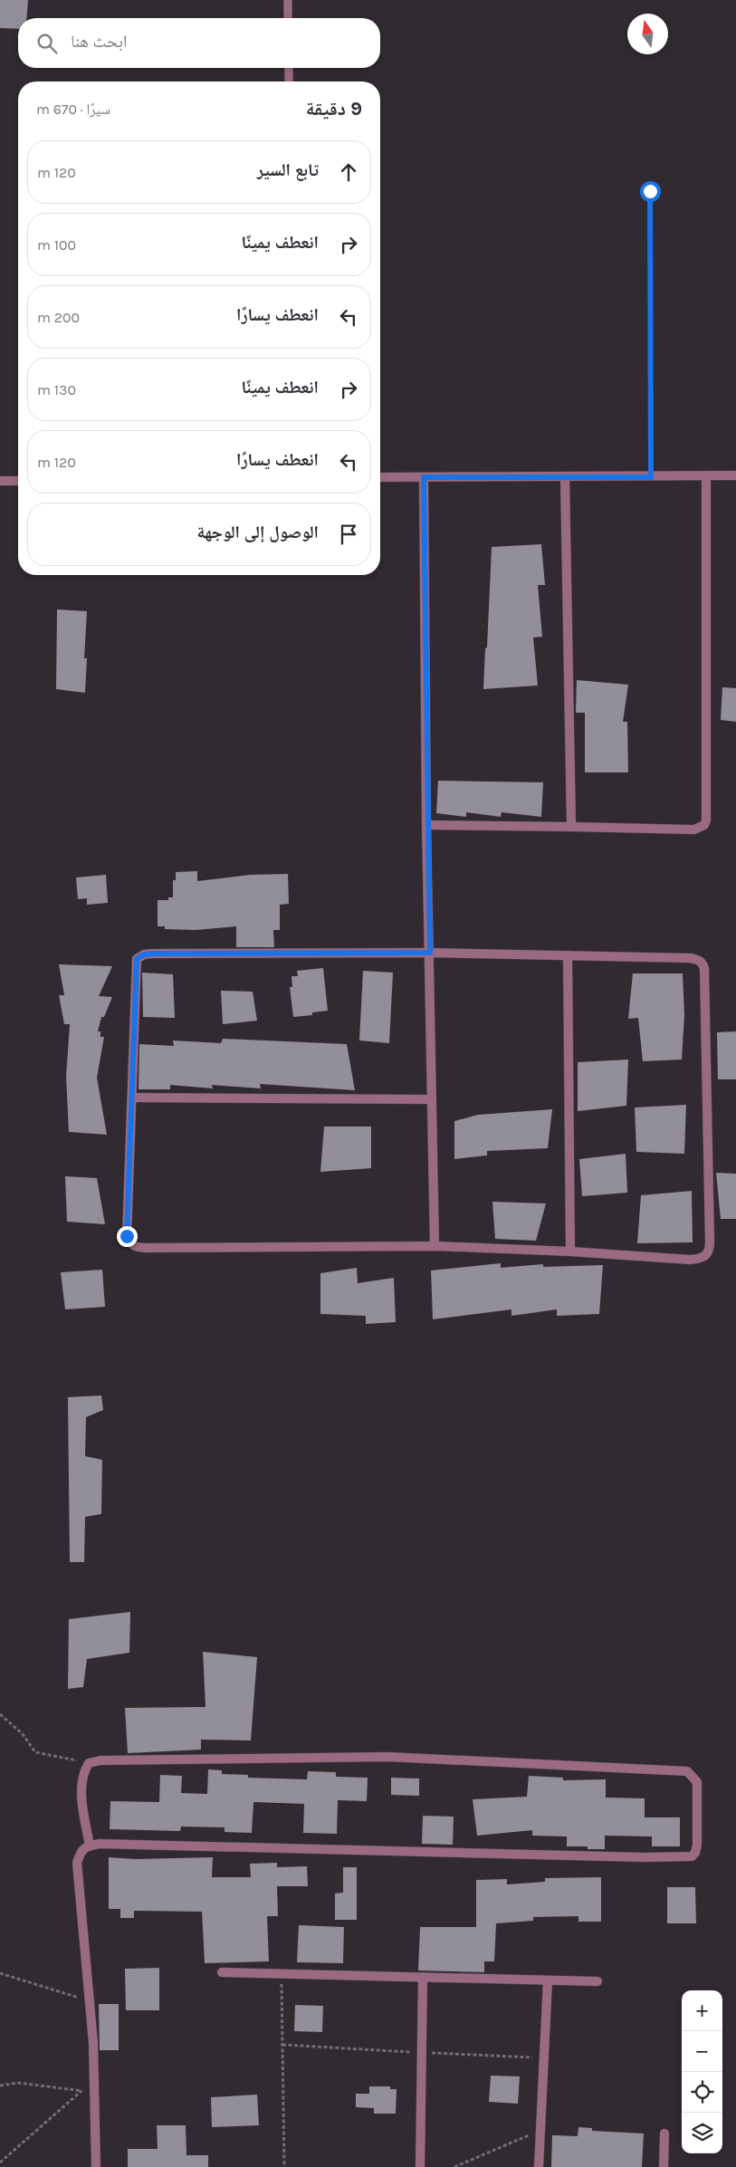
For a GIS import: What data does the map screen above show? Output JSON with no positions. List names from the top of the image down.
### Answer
{
  "north": "top",
  "page": {
    "search": "ابحث هنا",
    "heading": ["9 دقيقة", "سيرًا · 670 m"],
    "list": [
      ["تابع السير", "120 m"],
      ["انعطف يمينًا", "100 m"],
      ["انعطف يسارًا", "200 m"],
      ["انعطف يمينًا", "130 m"],
      ["انعطف يسارًا", "120 m"],
      "الوصول إلى الوجهة"
    ],
    "map_buttons": ["+", "−"]
  }
}
